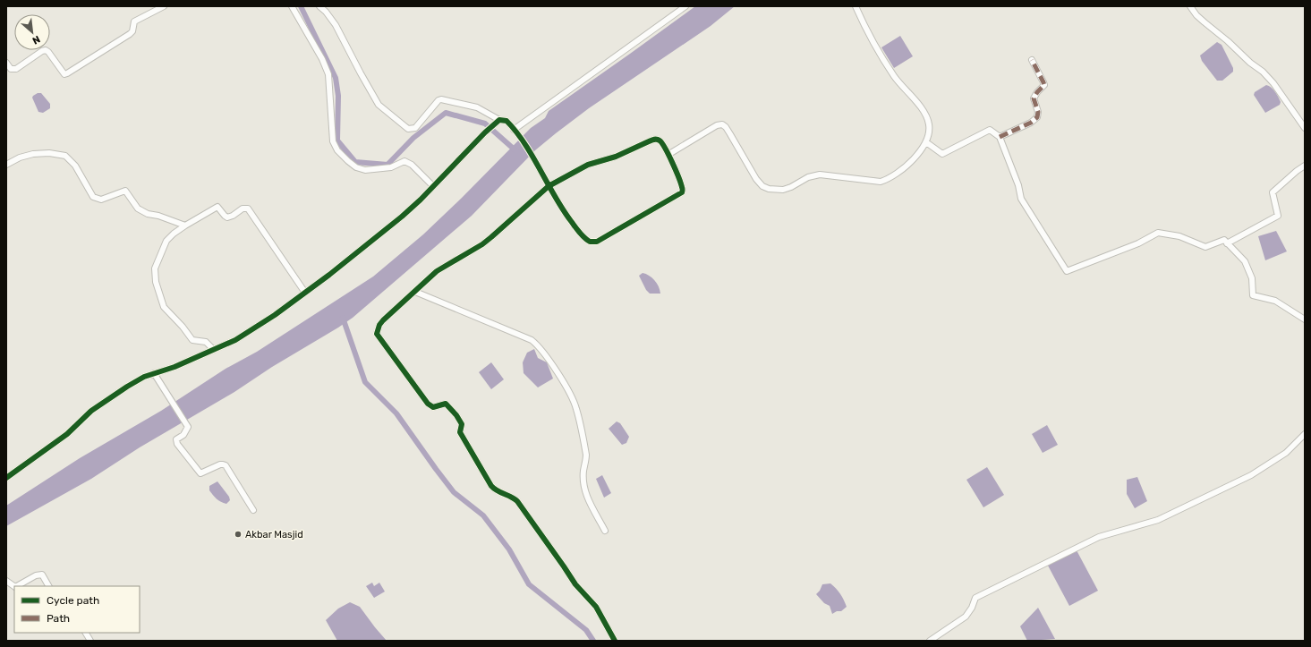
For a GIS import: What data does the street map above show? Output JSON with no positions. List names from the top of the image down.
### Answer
{
  "places": ["Akbar Masjid"],
  "legend": ["Cycle path", "Path"],
  "north": "bottom right"
}
